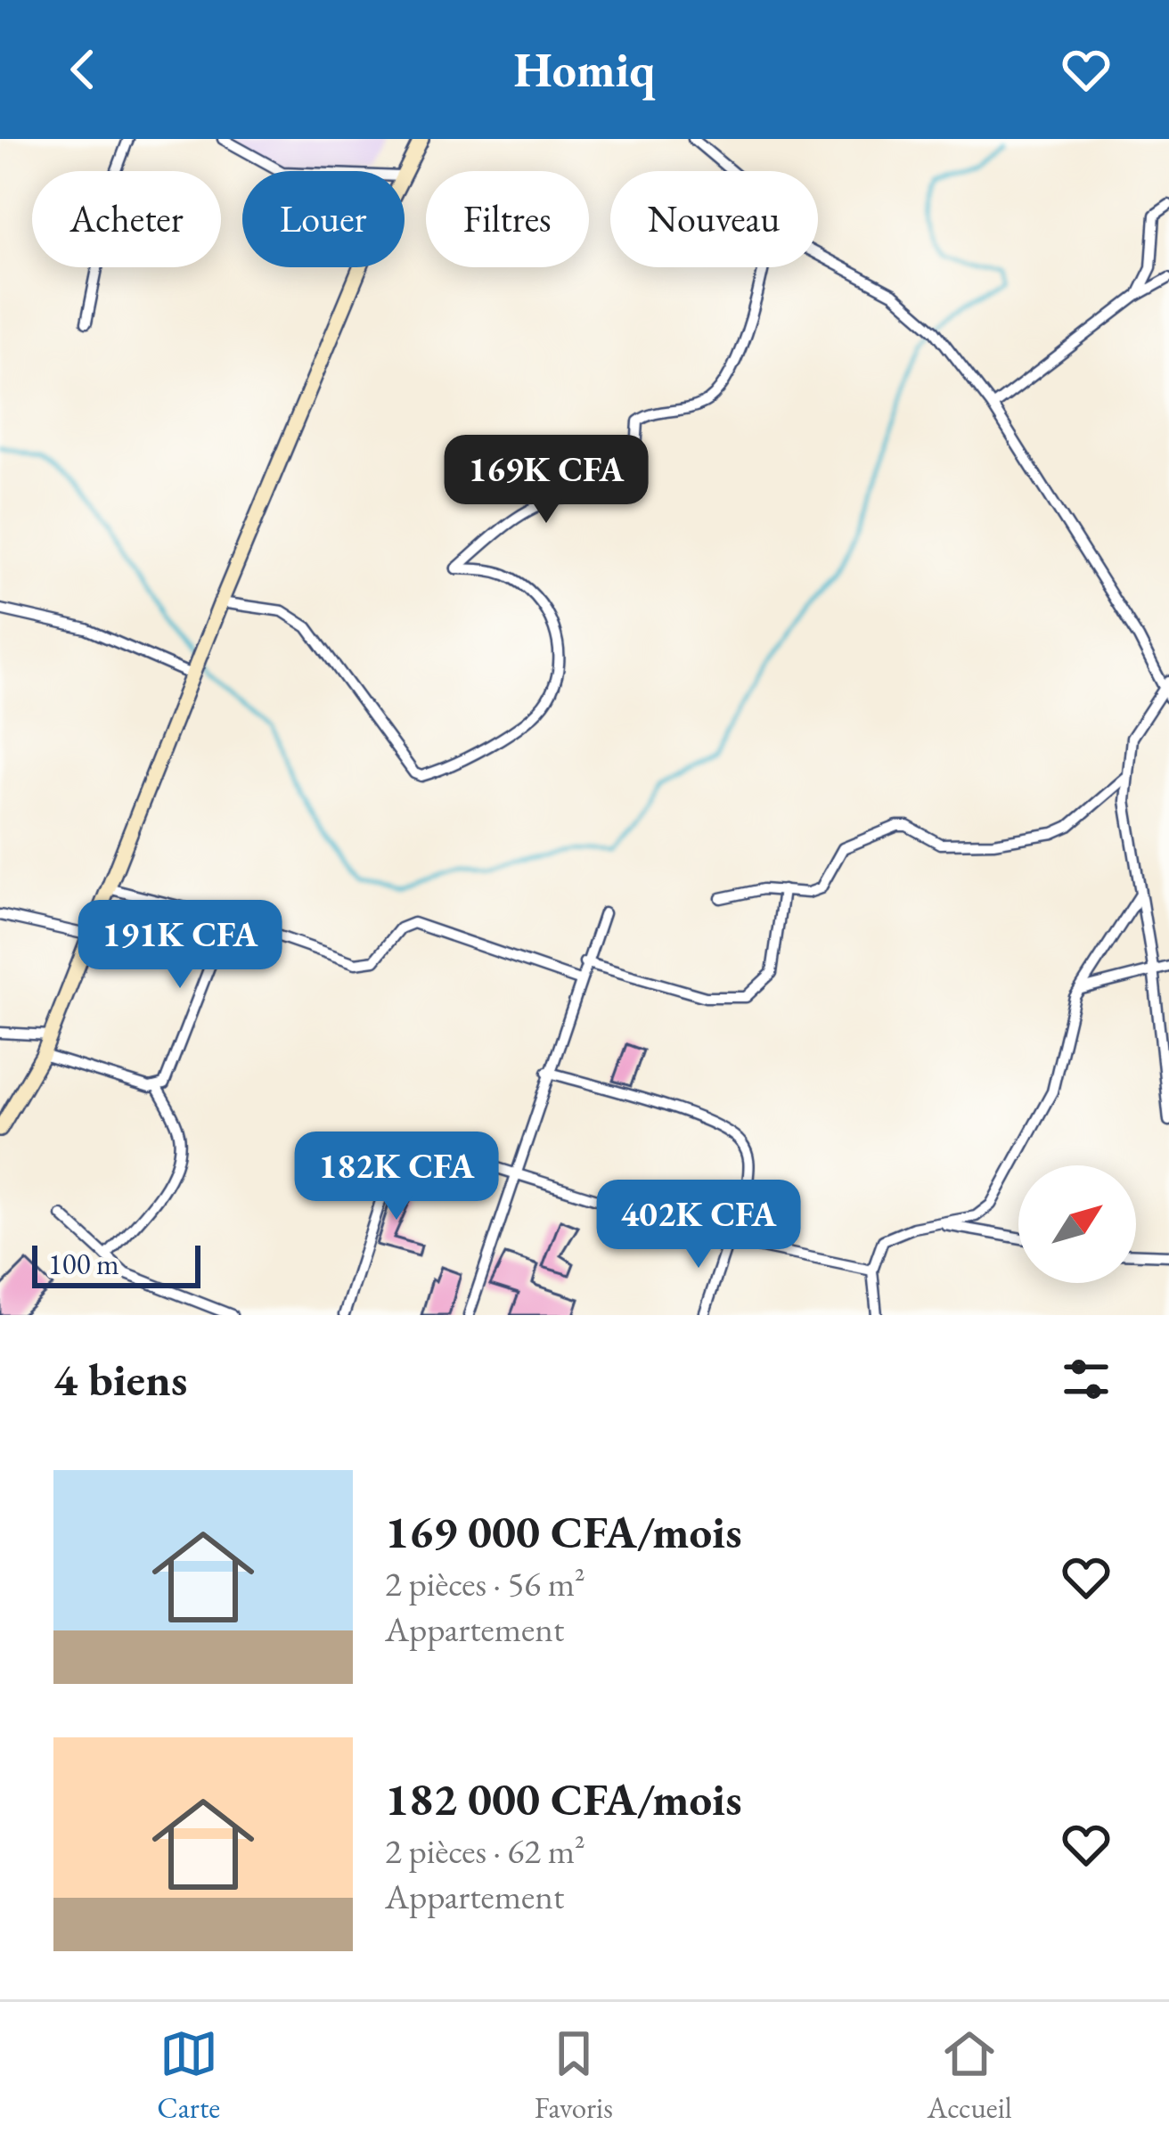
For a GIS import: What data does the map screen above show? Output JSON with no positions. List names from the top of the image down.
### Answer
{
  "scale_bar": "100 m",
  "north": "top right",
  "page": {
    "header": "Homiq",
    "chip": [
      "Acheter",
      "Louer",
      "Filtres",
      "Nouveau"
    ],
    "price": [
      "169K CFA",
      "191K CFA",
      "182K CFA",
      "402K CFA"
    ],
    "scale": "100 m",
    "heading": "4 biens",
    "list": [
      {
        "name": "169 000 CFA/mois",
        "note": "2 pièces · 56 m² · Appartement"
      },
      {
        "name": "182 000 CFA/mois",
        "note": "2 pièces · 62 m² · Appartement"
      }
    ],
    "tabs": ["Carte", "Favoris", "Accueil"]
  }
}
